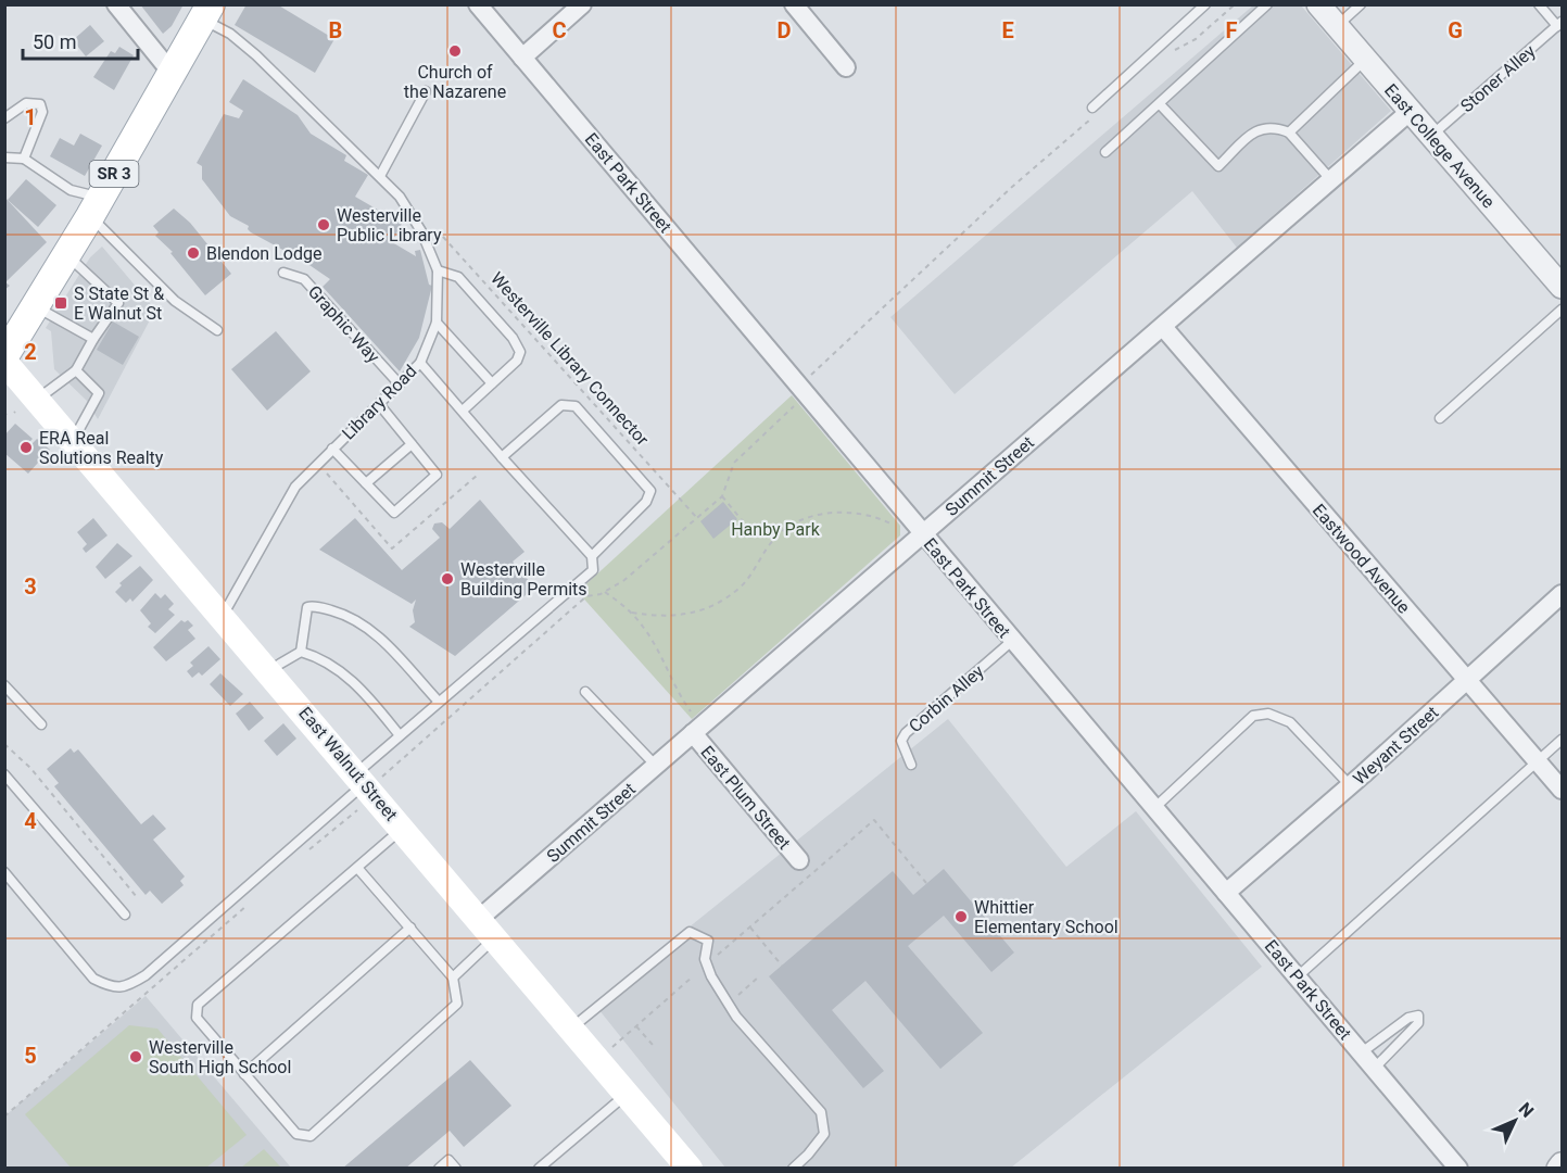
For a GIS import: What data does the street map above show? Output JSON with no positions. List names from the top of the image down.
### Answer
{
  "streets": {
    "main road": ["SR 3", "East Walnut Street"],
    "street": [
      "East College Avenue",
      "East Park Street",
      "Summit Street",
      "Eastwood Avenue",
      "Weyant Street",
      "East Plum Street"
    ],
    "lane": [
      "Stoner Alley",
      "Graphic Way",
      "Library Road",
      "Corbin Alley"
    ],
    "path": ["Westerville Library Connector"]
  },
  "crossings": [
    ["Stoner Alley", "East College Avenue"],
    ["East College Avenue", "Summit Street"],
    ["SR 3", "Library Road"],
    ["SR 3", "East Walnut Street"],
    ["East Park Street", "Summit Street"],
    ["East Park Street", "Corbin Alley"],
    ["East Park Street", "Weyant Street"],
    ["Graphic Way", "Library Road"],
    ["Westerville Library Connector", "Library Road"],
    ["Library Road", "East Walnut Street"],
    ["Summit Street", "Eastwood Avenue"],
    ["Summit Street", "East Walnut Street"],
    ["Summit Street", "East Plum Street"],
    ["Eastwood Avenue", "Weyant Street"]
  ],
  "parks": ["Hanby Park"],
  "places": {
    "other": [
      "Church of the Nazarene",
      "Westerville Public Library",
      "Blendon Lodge",
      "ERA Real Solutions Realty",
      "Westerville Building Permits",
      "Whittier Elementary School",
      "Westerville South High School"
    ],
    "transit": ["S State St & E Walnut St"]
  },
  "scale_bar": "50 m",
  "north": "top right",
  "grid": {
    "columns": [
      "B",
      "C",
      "D",
      "E",
      "F",
      "G"
    ],
    "rows": [
      "1",
      "2",
      "3",
      "4",
      "5"
    ]
  }
}
